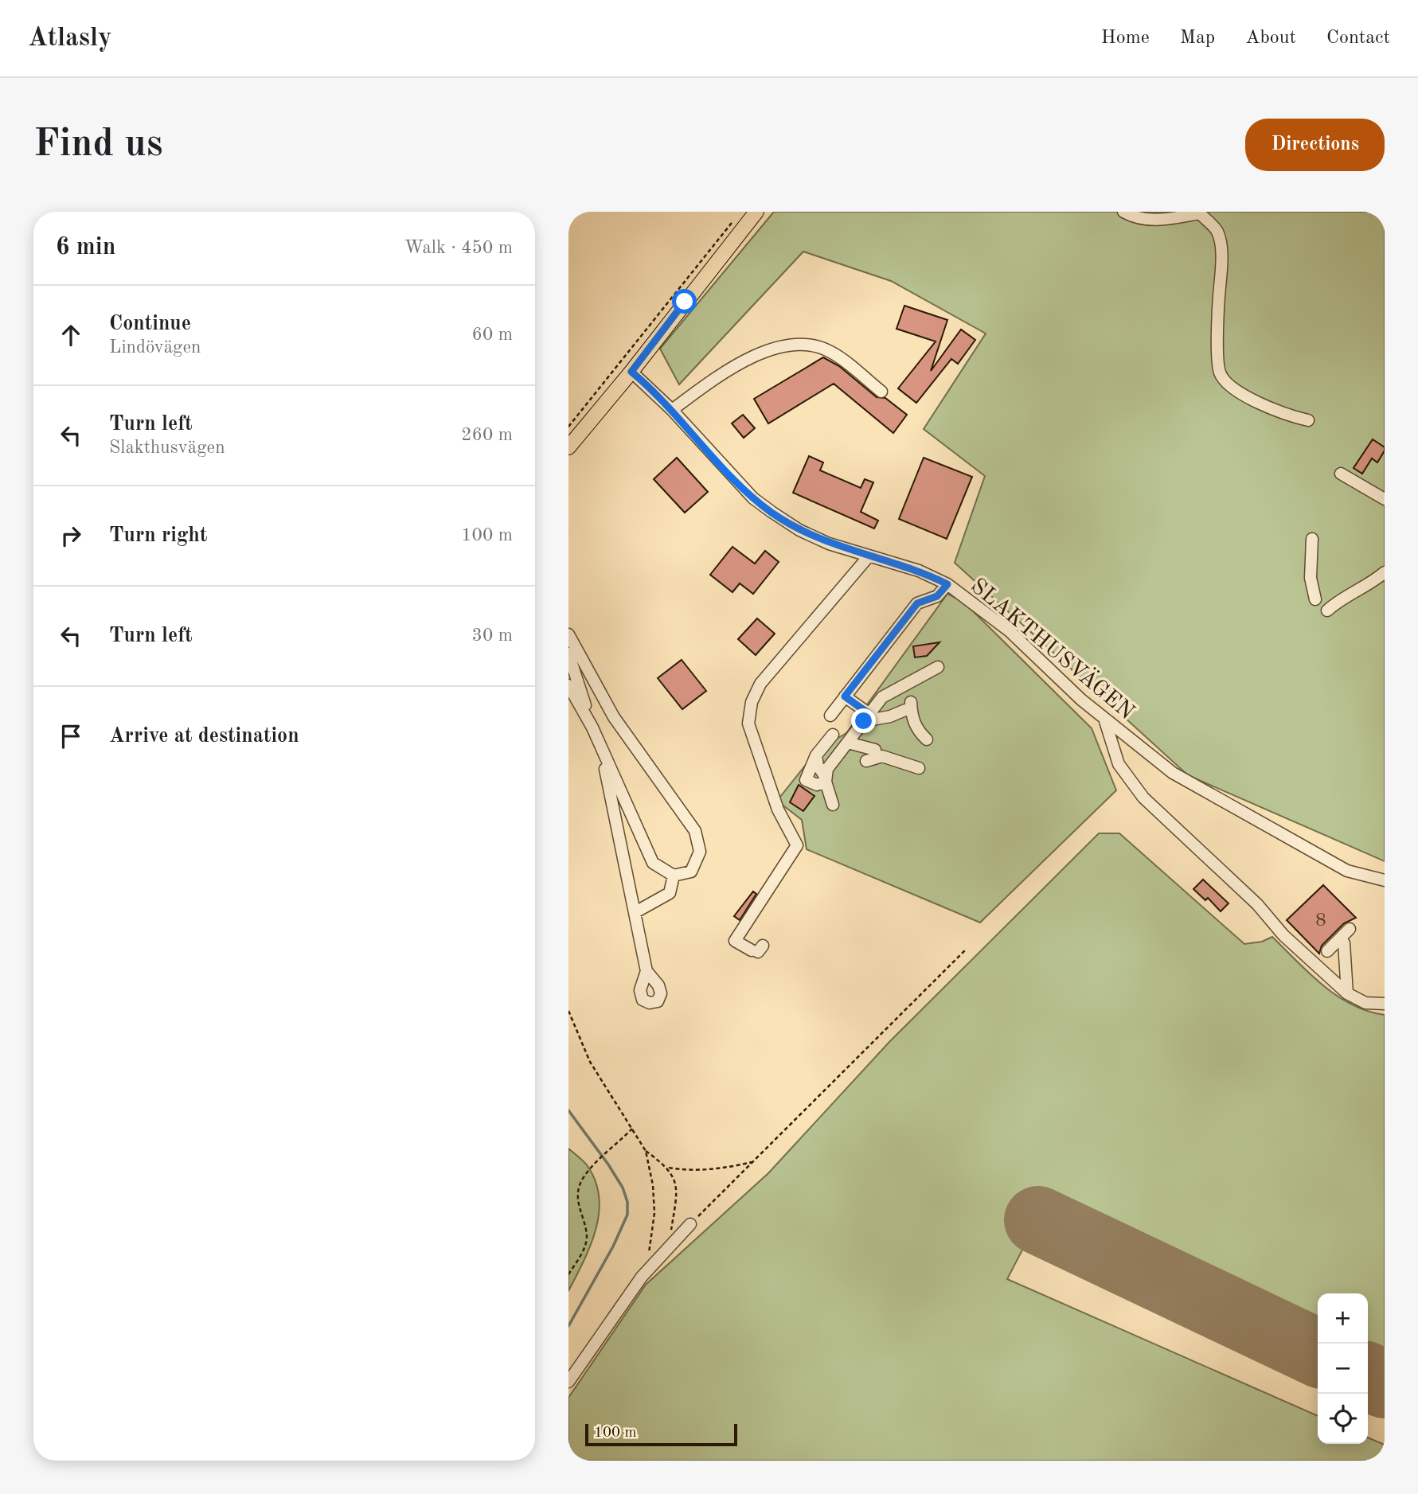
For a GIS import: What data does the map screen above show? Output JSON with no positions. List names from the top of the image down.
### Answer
{
  "streets": {
    "street": ["SLAKTHUSVÄGEN"]
  },
  "house_numbers": ["8"],
  "scale_bar": "100 m",
  "page": {
    "header": "Atlasly",
    "nav": [
      "Home",
      "Map",
      "About",
      "Contact"
    ],
    "buttons": "Directions",
    "title": "Find us",
    "heading": ["6 min", "Walk · 450 m"],
    "list": [
      ["Continue", "Lindövägen", "60 m"],
      ["Turn left", "Slakthusvägen", "260 m"],
      ["Turn right", "100 m"],
      ["Turn left", "30 m"],
      "Arrive at destination"
    ],
    "map_buttons": ["+", "−"],
    "scale": "100 m"
  }
}
